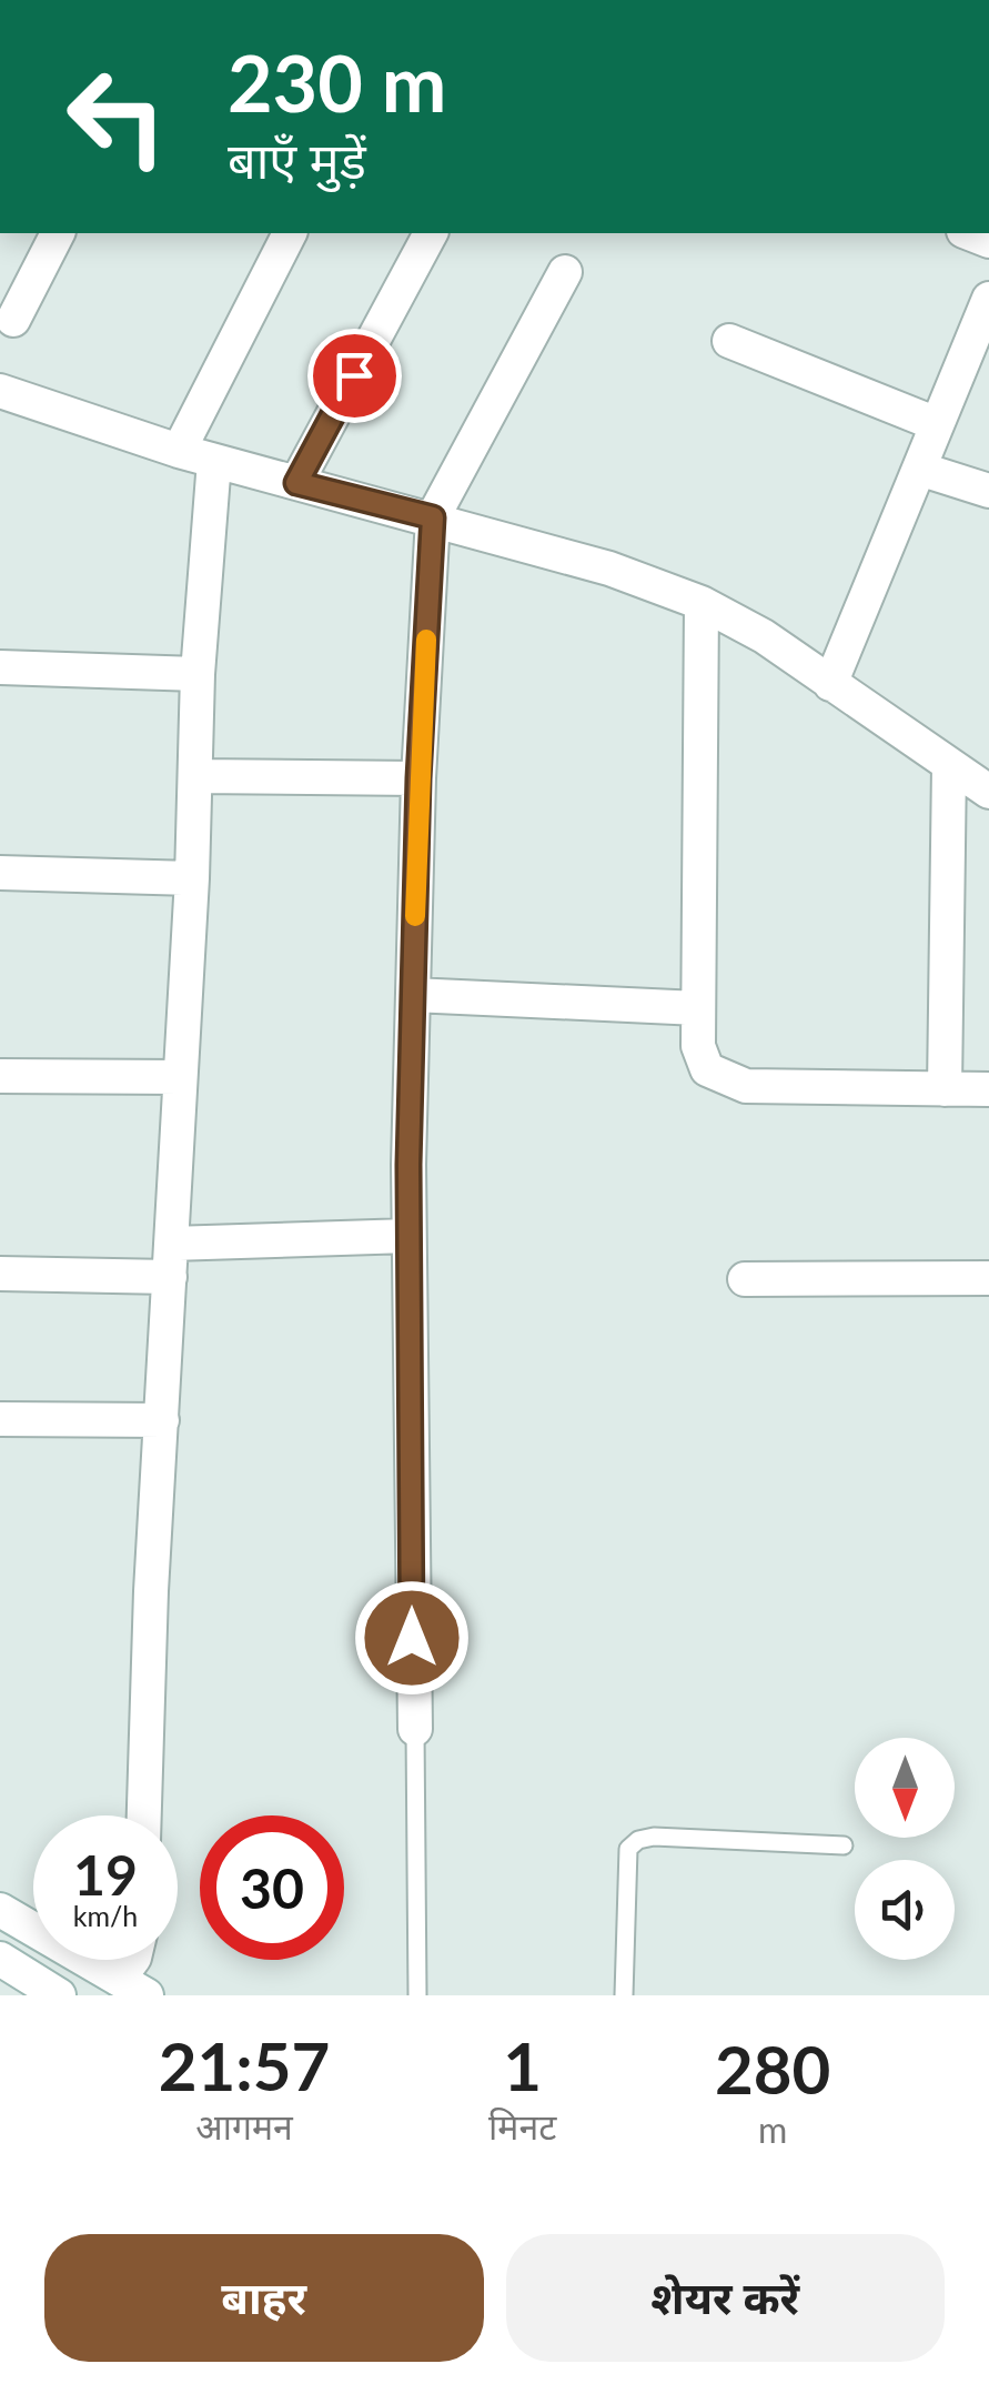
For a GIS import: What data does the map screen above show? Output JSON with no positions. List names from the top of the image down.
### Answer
{
  "north": "bottom",
  "page": {
    "turn": ["230 m", "बाएँ मुड़ें"],
    "speed": "19 km/h",
    "limit": "30",
    "eta": [
      "21:57",
      "आगमन",
      "1",
      "मिनट",
      "280",
      "m"
    ],
    "buttons": ["बाहर", "शेयर करें"]
  }
}
